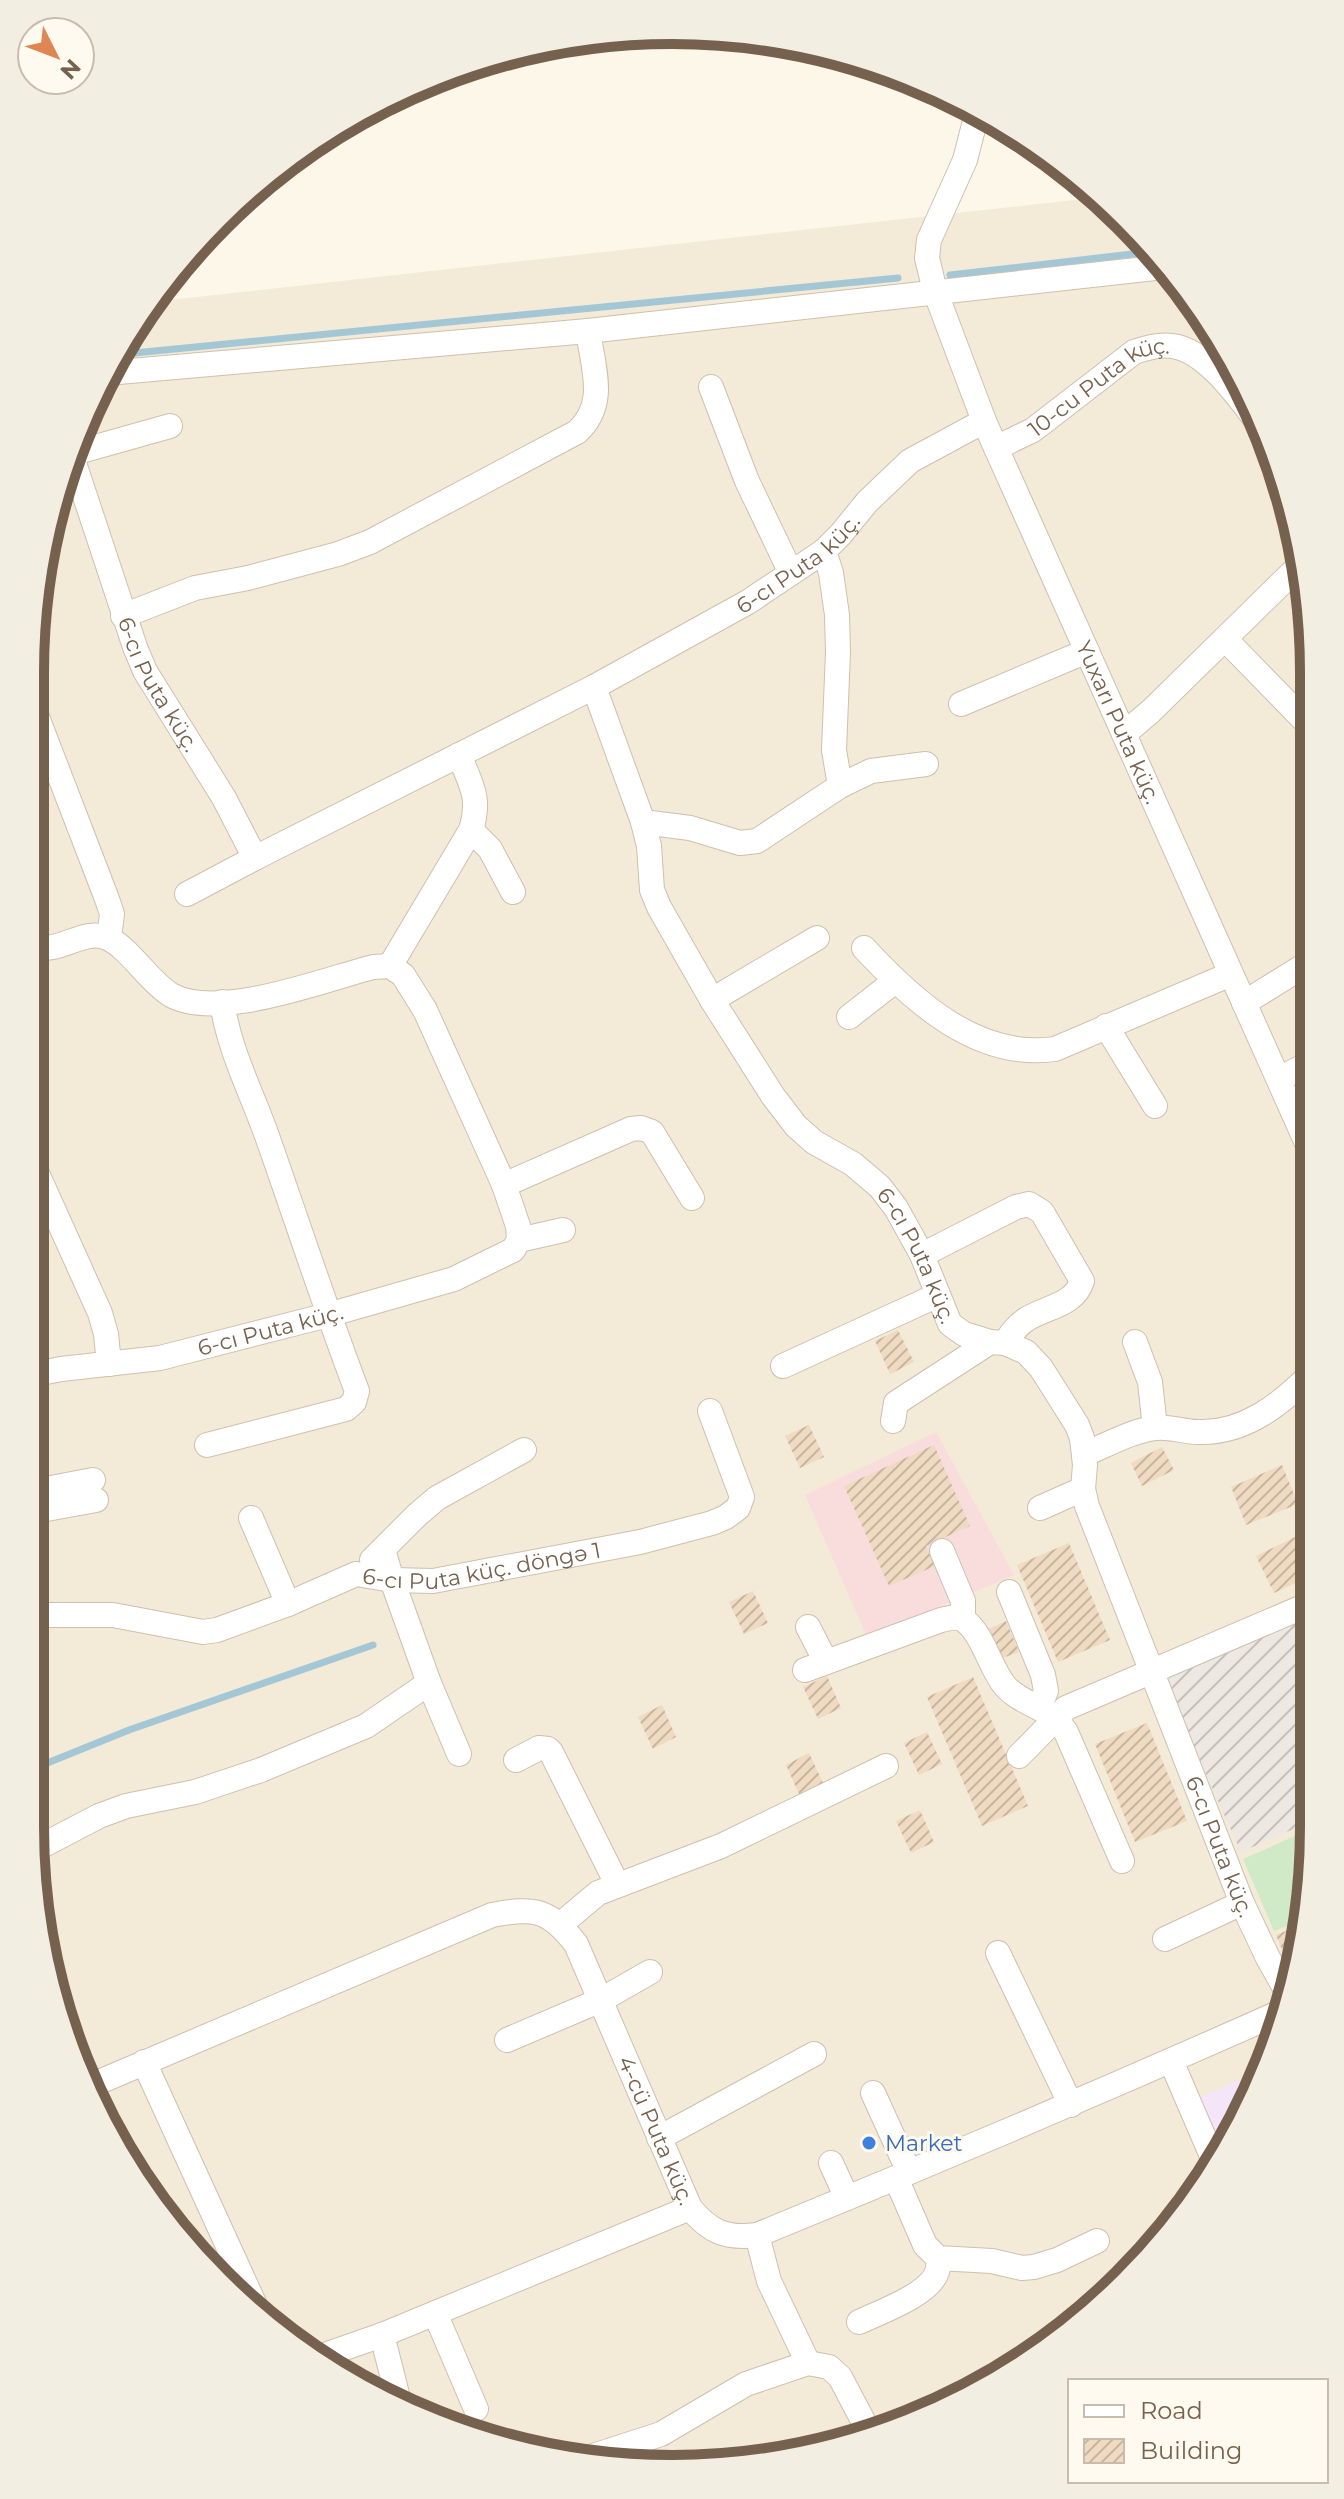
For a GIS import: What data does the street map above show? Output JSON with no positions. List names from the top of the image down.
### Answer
{
  "streets": {
    "street": [
      "10-cu Puta küç.",
      "6-cı Puta küç.",
      "Yuxarı Puta küç.",
      "6-cı Puta küç. döngə 1",
      "4-cü Puta küç."
    ]
  },
  "crossings": [
    ["10-cu Puta küç.", "Yuxarı Puta küç."],
    ["6-cı Puta küç.", "Yuxarı Puta küç."]
  ],
  "places": ["Market"],
  "legend": ["Road", "Building"],
  "north": "bottom right"
}
